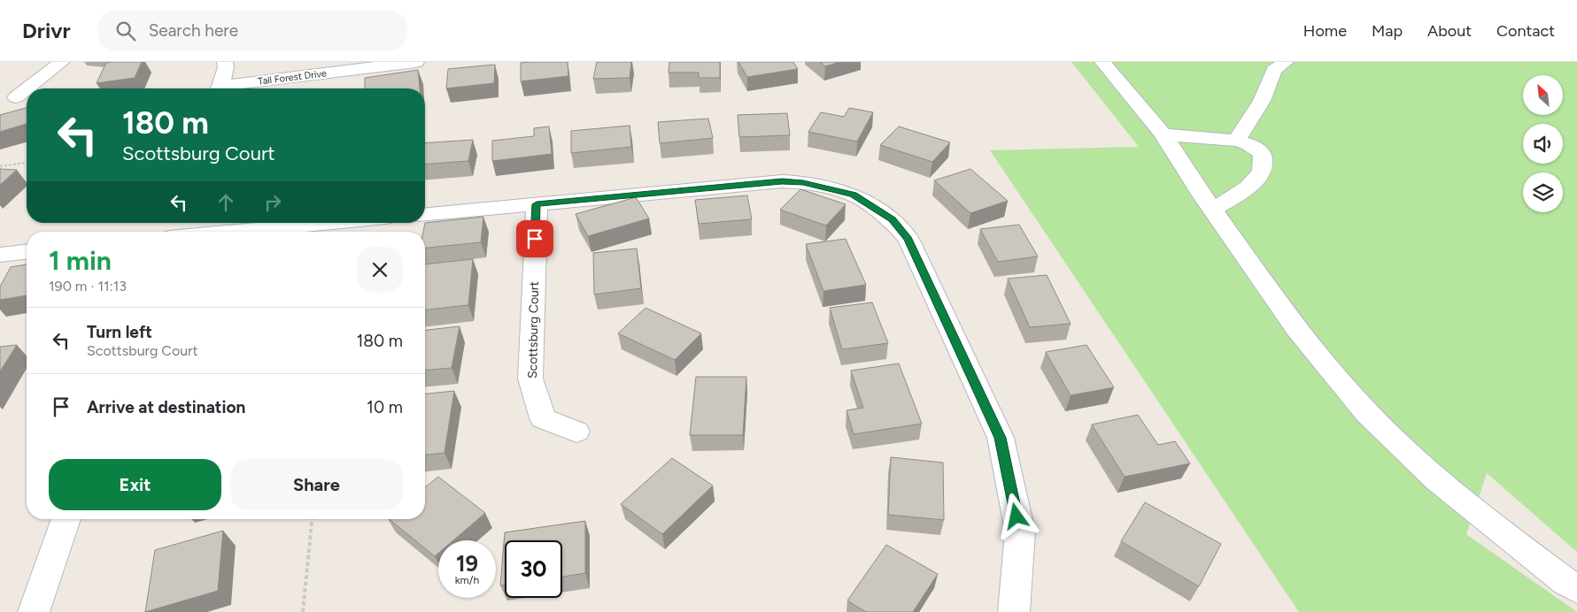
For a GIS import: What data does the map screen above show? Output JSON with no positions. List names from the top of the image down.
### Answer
{
  "streets": {
    "street": ["Tall Forest Drive", "Scottsburg Court"]
  },
  "north": "top left",
  "page": {
    "header": "Drivr",
    "search": "Search here",
    "nav": [
      "Home",
      "Map",
      "About",
      "Contact"
    ],
    "turn": ["180 m", "Scottsburg Court"],
    "heading": ["1 min", "190 m · 11:13"],
    "list": [
      {
        "name": "Turn left",
        "note": "Scottsburg Court",
        "value": "180 m"
      },
      {
        "name": "Arrive at destination",
        "value": "10 m"
      }
    ],
    "buttons": ["Exit", "Share"],
    "speed": "19 km/h",
    "limit": "30"
  }
}
